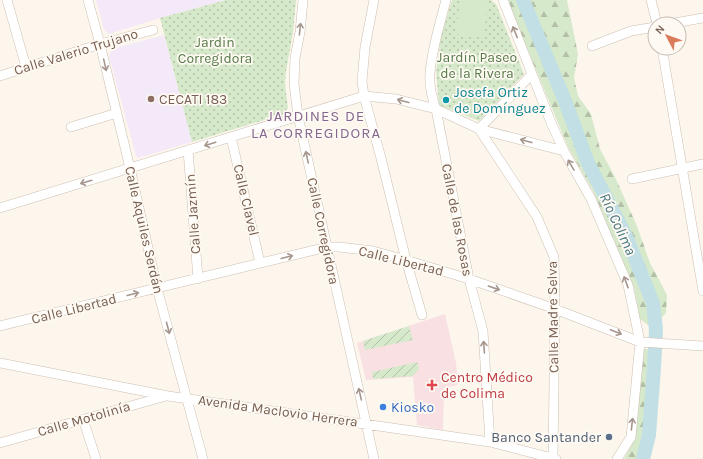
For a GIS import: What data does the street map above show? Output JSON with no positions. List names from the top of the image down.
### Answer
{
  "streets": {
    "street": [
      "Calle Valerio Trujano",
      "Calle Clavel",
      "Calle Jazmín",
      "Calle de las Rosas",
      "Calle Aquiles Serdán",
      "Calle Corregidora",
      "Calle Libertad",
      "Calle Madre Selva",
      "Avenida Maclovio Herrera",
      "Calle Motolinía"
    ]
  },
  "crossings": [
    ["Calle Valerio Trujano", "Calle Aquiles Serdán"],
    ["Calle Clavel", "Calle Libertad"],
    ["Calle Jazmín", "Calle Libertad"],
    ["Calle de las Rosas", "Calle Libertad"],
    ["Calle de las Rosas", "Avenida Maclovio Herrera"],
    ["Calle Aquiles Serdán", "Calle Libertad"],
    ["Calle Aquiles Serdán", "Avenida Maclovio Herrera"],
    ["Calle Corregidora", "Calle Libertad"],
    ["Calle Corregidora", "Avenida Maclovio Herrera"],
    ["Calle Libertad", "Calle Madre Selva"],
    ["Calle Madre Selva", "Avenida Maclovio Herrera"],
    ["Avenida Maclovio Herrera", "Calle Motolinía"]
  ],
  "one_way": ["Calle de las Rosas", "Calle Aquiles Serdán", "Calle Libertad"],
  "districts": ["JARDINES DE LA CORREGIDORA"],
  "water": ["Río Colima"],
  "parks": ["Jardin Corregidora", "Jardín Paseo de la Rivera"],
  "places": {
    "other": [
      "CECATI 183",
      "Josefa Ortiz de Domínguez",
      "Kiosko",
      "Banco Santander"
    ],
    "health": ["Centro Médico de Colima"]
  },
  "north": "top left"
}
